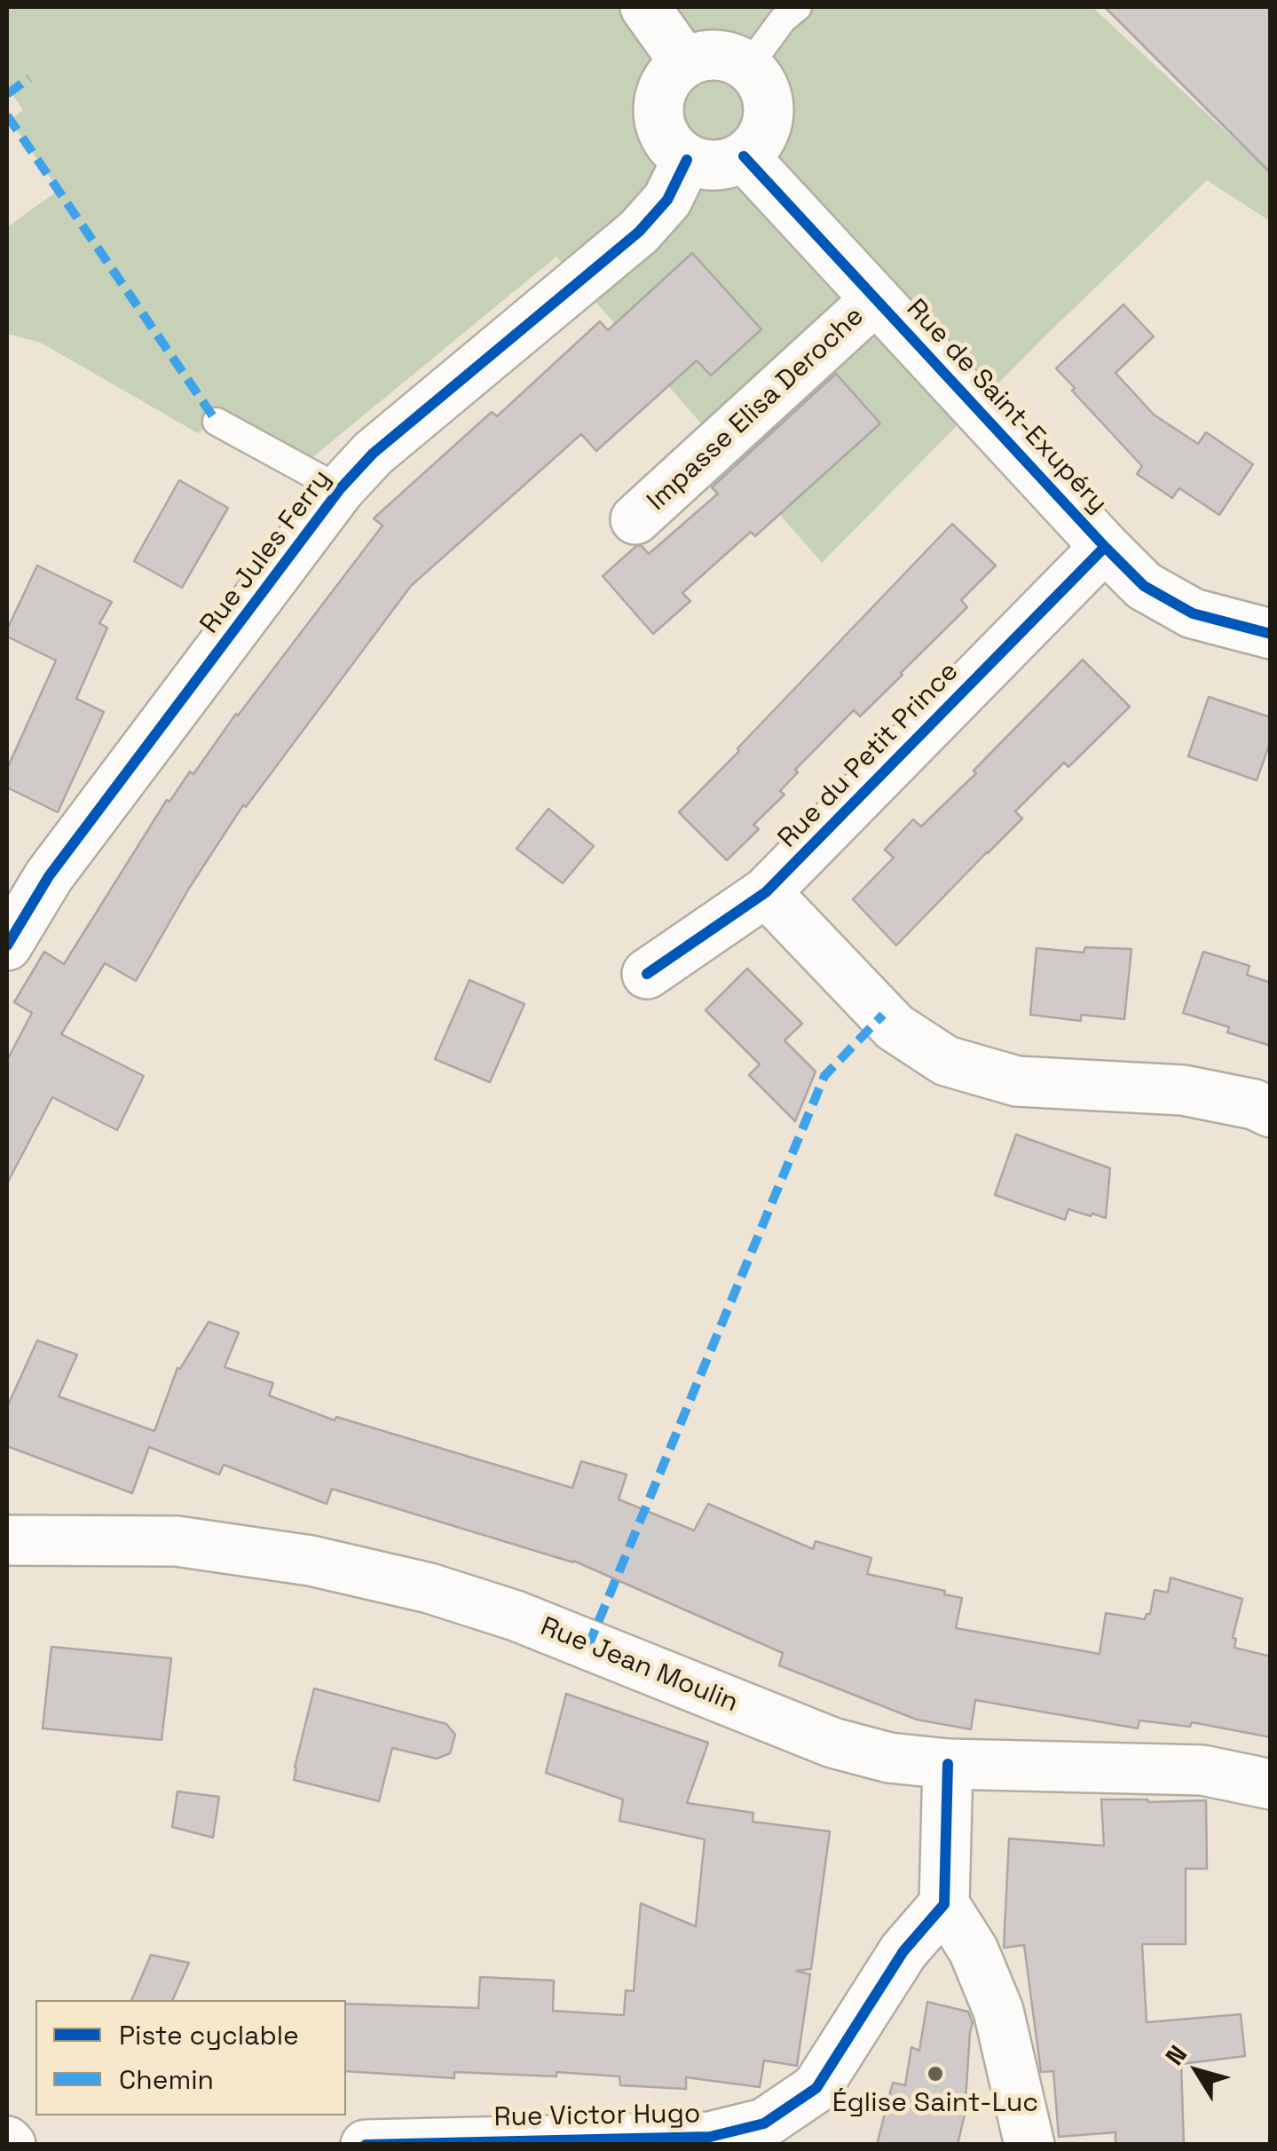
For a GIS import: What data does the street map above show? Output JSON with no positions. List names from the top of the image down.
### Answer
{
  "streets": {
    "street": [
      "Rue de Saint-Exupéry",
      "Impasse Elisa Deroche",
      "Rue Jules Ferry",
      "Rue du Petit Prince",
      "Rue Jean Moulin",
      "Rue Victor Hugo"
    ]
  },
  "crossings": [
    ["Rue de Saint-Exupéry", "Impasse Elisa Deroche"],
    ["Rue de Saint-Exupéry", "Rue Jules Ferry"],
    ["Rue de Saint-Exupéry", "Rue du Petit Prince"]
  ],
  "places": ["Église Saint-Luc"],
  "legend": ["Piste cyclable", "Chemin"],
  "north": "top left"
}
